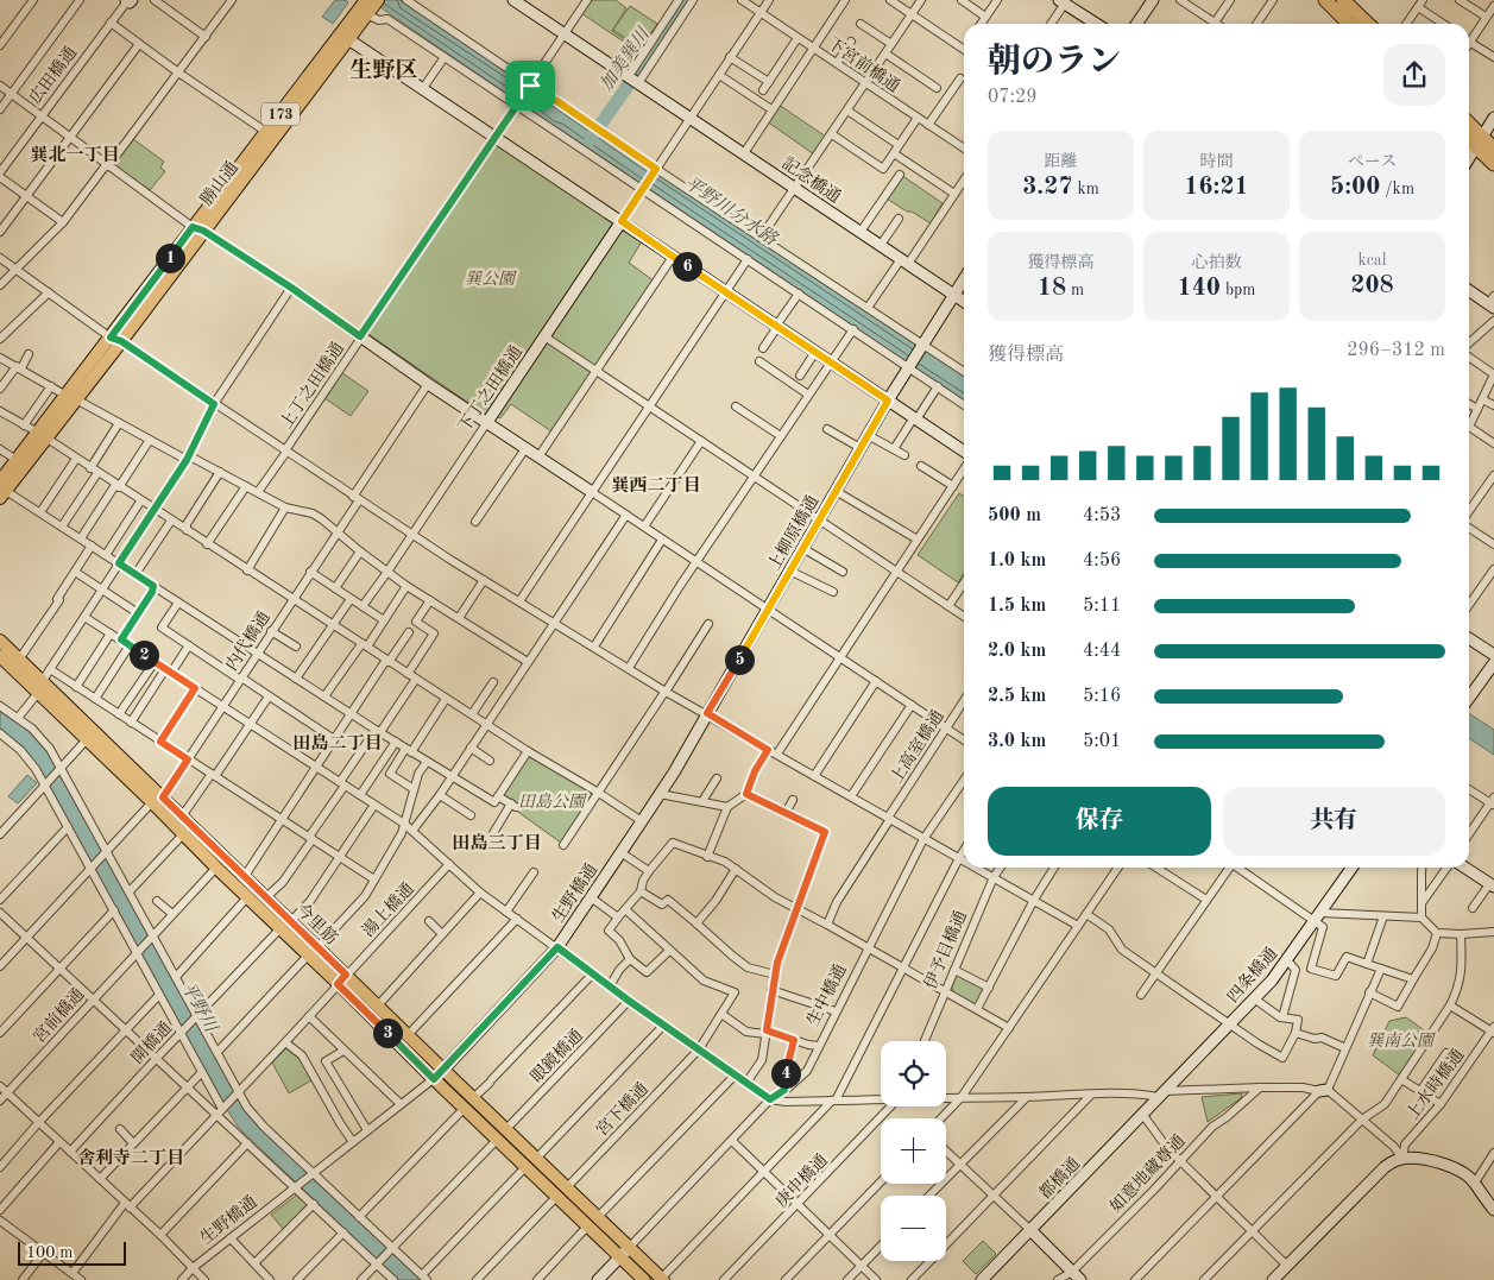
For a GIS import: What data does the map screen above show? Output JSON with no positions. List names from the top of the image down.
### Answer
{
  "streets": {
    "main road": ["173", "勝山通", "今里筋"],
    "street": [
      "下宮前橋通",
      "広田橋通",
      "記念橋通",
      "上丁之田橋通",
      "下丁之田橋通",
      "上柳原橋通",
      "内代橋通",
      "上高室橋通",
      "生野橋通",
      "湯上橋通",
      "伊予目橋通",
      "四条橋通",
      "生中橋通",
      "宮前橋通",
      "開橋通",
      "眼鏡橋通",
      "上水時橋通",
      "宮下橋通",
      "如意地蔵尊通",
      "都橋通",
      "庚申橋通"
    ]
  },
  "crossings": [
    ["上柳原橋通", "生野橋通"],
    ["内代橋通", "今里筋"],
    ["生野橋通", "今里筋"],
    ["湯上橋通", "今里筋"],
    ["今里筋", "生中橋通"],
    ["今里筋", "開橋通"],
    ["今里筋", "眼鏡橋通"],
    ["今里筋", "宮下橋通"],
    ["四条橋通", "都橋通"]
  ],
  "districts": [
    "生野区",
    "巽北一丁目",
    "巽西二丁目",
    "田島二丁目",
    "田島三丁目",
    "舎利寺二丁目"
  ],
  "water": ["加美巽川", "平野川分水路", "平野川"],
  "parks": ["巽公園", "田島公園", "巽南公園"],
  "scale_bar": "100 m",
  "page": {
    "heading": ["朝のラン", "07:29"],
    "stats": [
      ["距離", "3.27 km"],
      ["時間", "16:21"],
      ["ペース", "5:00 /km"],
      ["獲得標高", "18 m"],
      ["心拍数", "140 bpm"],
      ["kcal", "208"]
    ],
    "pins": [
      "1",
      "6",
      "2",
      "5",
      "3",
      "4"
    ],
    "chart": ["獲得標高", "296–312 m"],
    "list": [
      {
        "name": "500 m",
        "note": "4:53"
      },
      {
        "name": "1.0 km",
        "note": "4:56"
      },
      {
        "name": "1.5 km",
        "note": "5:11"
      },
      {
        "name": "2.0 km",
        "note": "4:44"
      },
      {
        "name": "2.5 km",
        "note": "5:16"
      },
      {
        "name": "3.0 km",
        "note": "5:01"
      }
    ],
    "buttons": ["保存", "共有"],
    "map_buttons": ["+", "−"],
    "scale": "100 m"
  }
}
